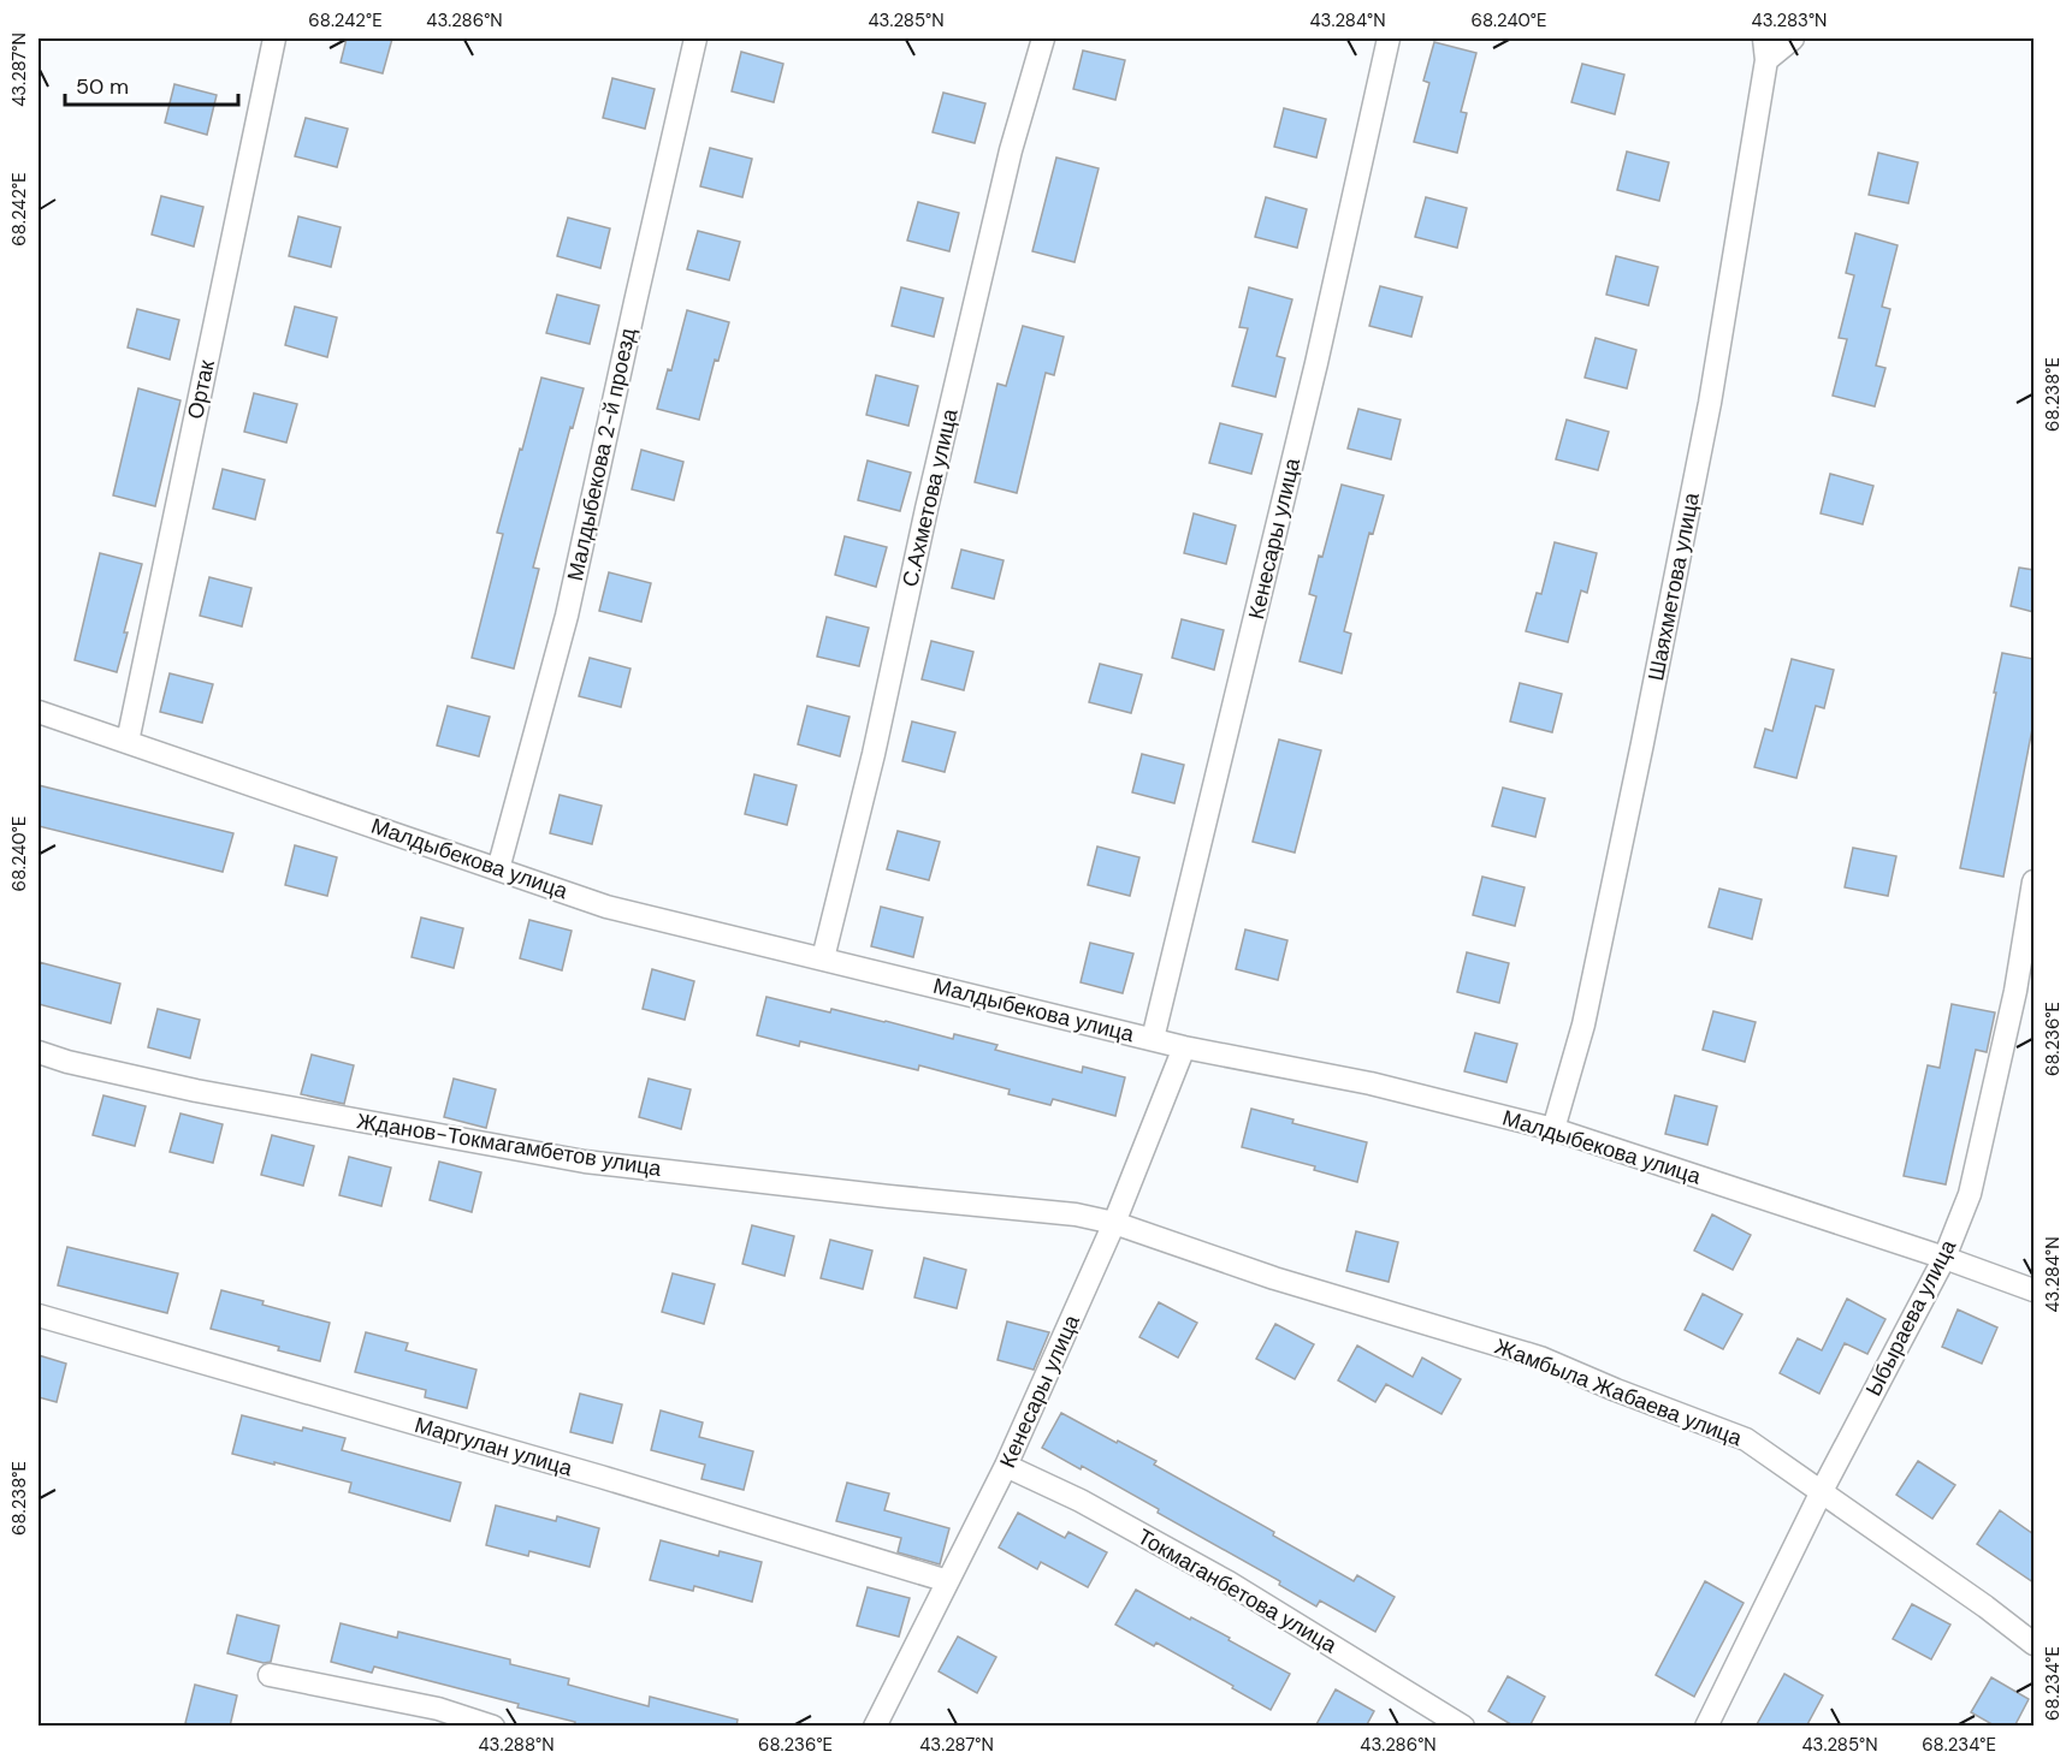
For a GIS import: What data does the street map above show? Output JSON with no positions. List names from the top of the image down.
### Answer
{
  "streets": {
    "street": [
      "Ортак",
      "Малдыбекова 2-й проезд",
      "С.Ахметова улица",
      "Кенесары улица",
      "Шаяхметова улица",
      "Малдыбекова улица",
      "Жданов-Токмагамбетов улица",
      "Ыбыраева улица",
      "Жамбыла Жабаева улица",
      "Маргулан улица",
      "Токмаганбетова улица"
    ]
  },
  "crossings": [
    ["Ортак", "Малдыбекова улица"],
    ["Малдыбекова 2-й проезд", "Малдыбекова улица"],
    ["С.Ахметова улица", "Малдыбекова улица"],
    ["Кенесары улица", "Малдыбекова улица"],
    ["Кенесары улица", "Жданов-Токмагамбетов улица"],
    ["Кенесары улица", "Жамбыла Жабаева улица"],
    ["Кенесары улица", "Маргулан улица"],
    ["Кенесары улица", "Токмаганбетова улица"],
    ["Шаяхметова улица", "Малдыбекова улица"],
    ["Малдыбекова улица", "Ыбыраева улица"],
    ["Жданов-Токмагамбетов улица", "Жамбыла Жабаева улица"],
    ["Ыбыраева улица", "Жамбыла Жабаева улица"]
  ],
  "scale_bar": "50 m",
  "coordinates": [
    "68.242°E",
    "43.286°N",
    "43.285°N",
    "43.284°N",
    "68.240°E",
    "43.283°N",
    "43.287°N",
    "68.238°E",
    "68.236°E",
    "68.234°E",
    "43.288°N"
  ]
}
